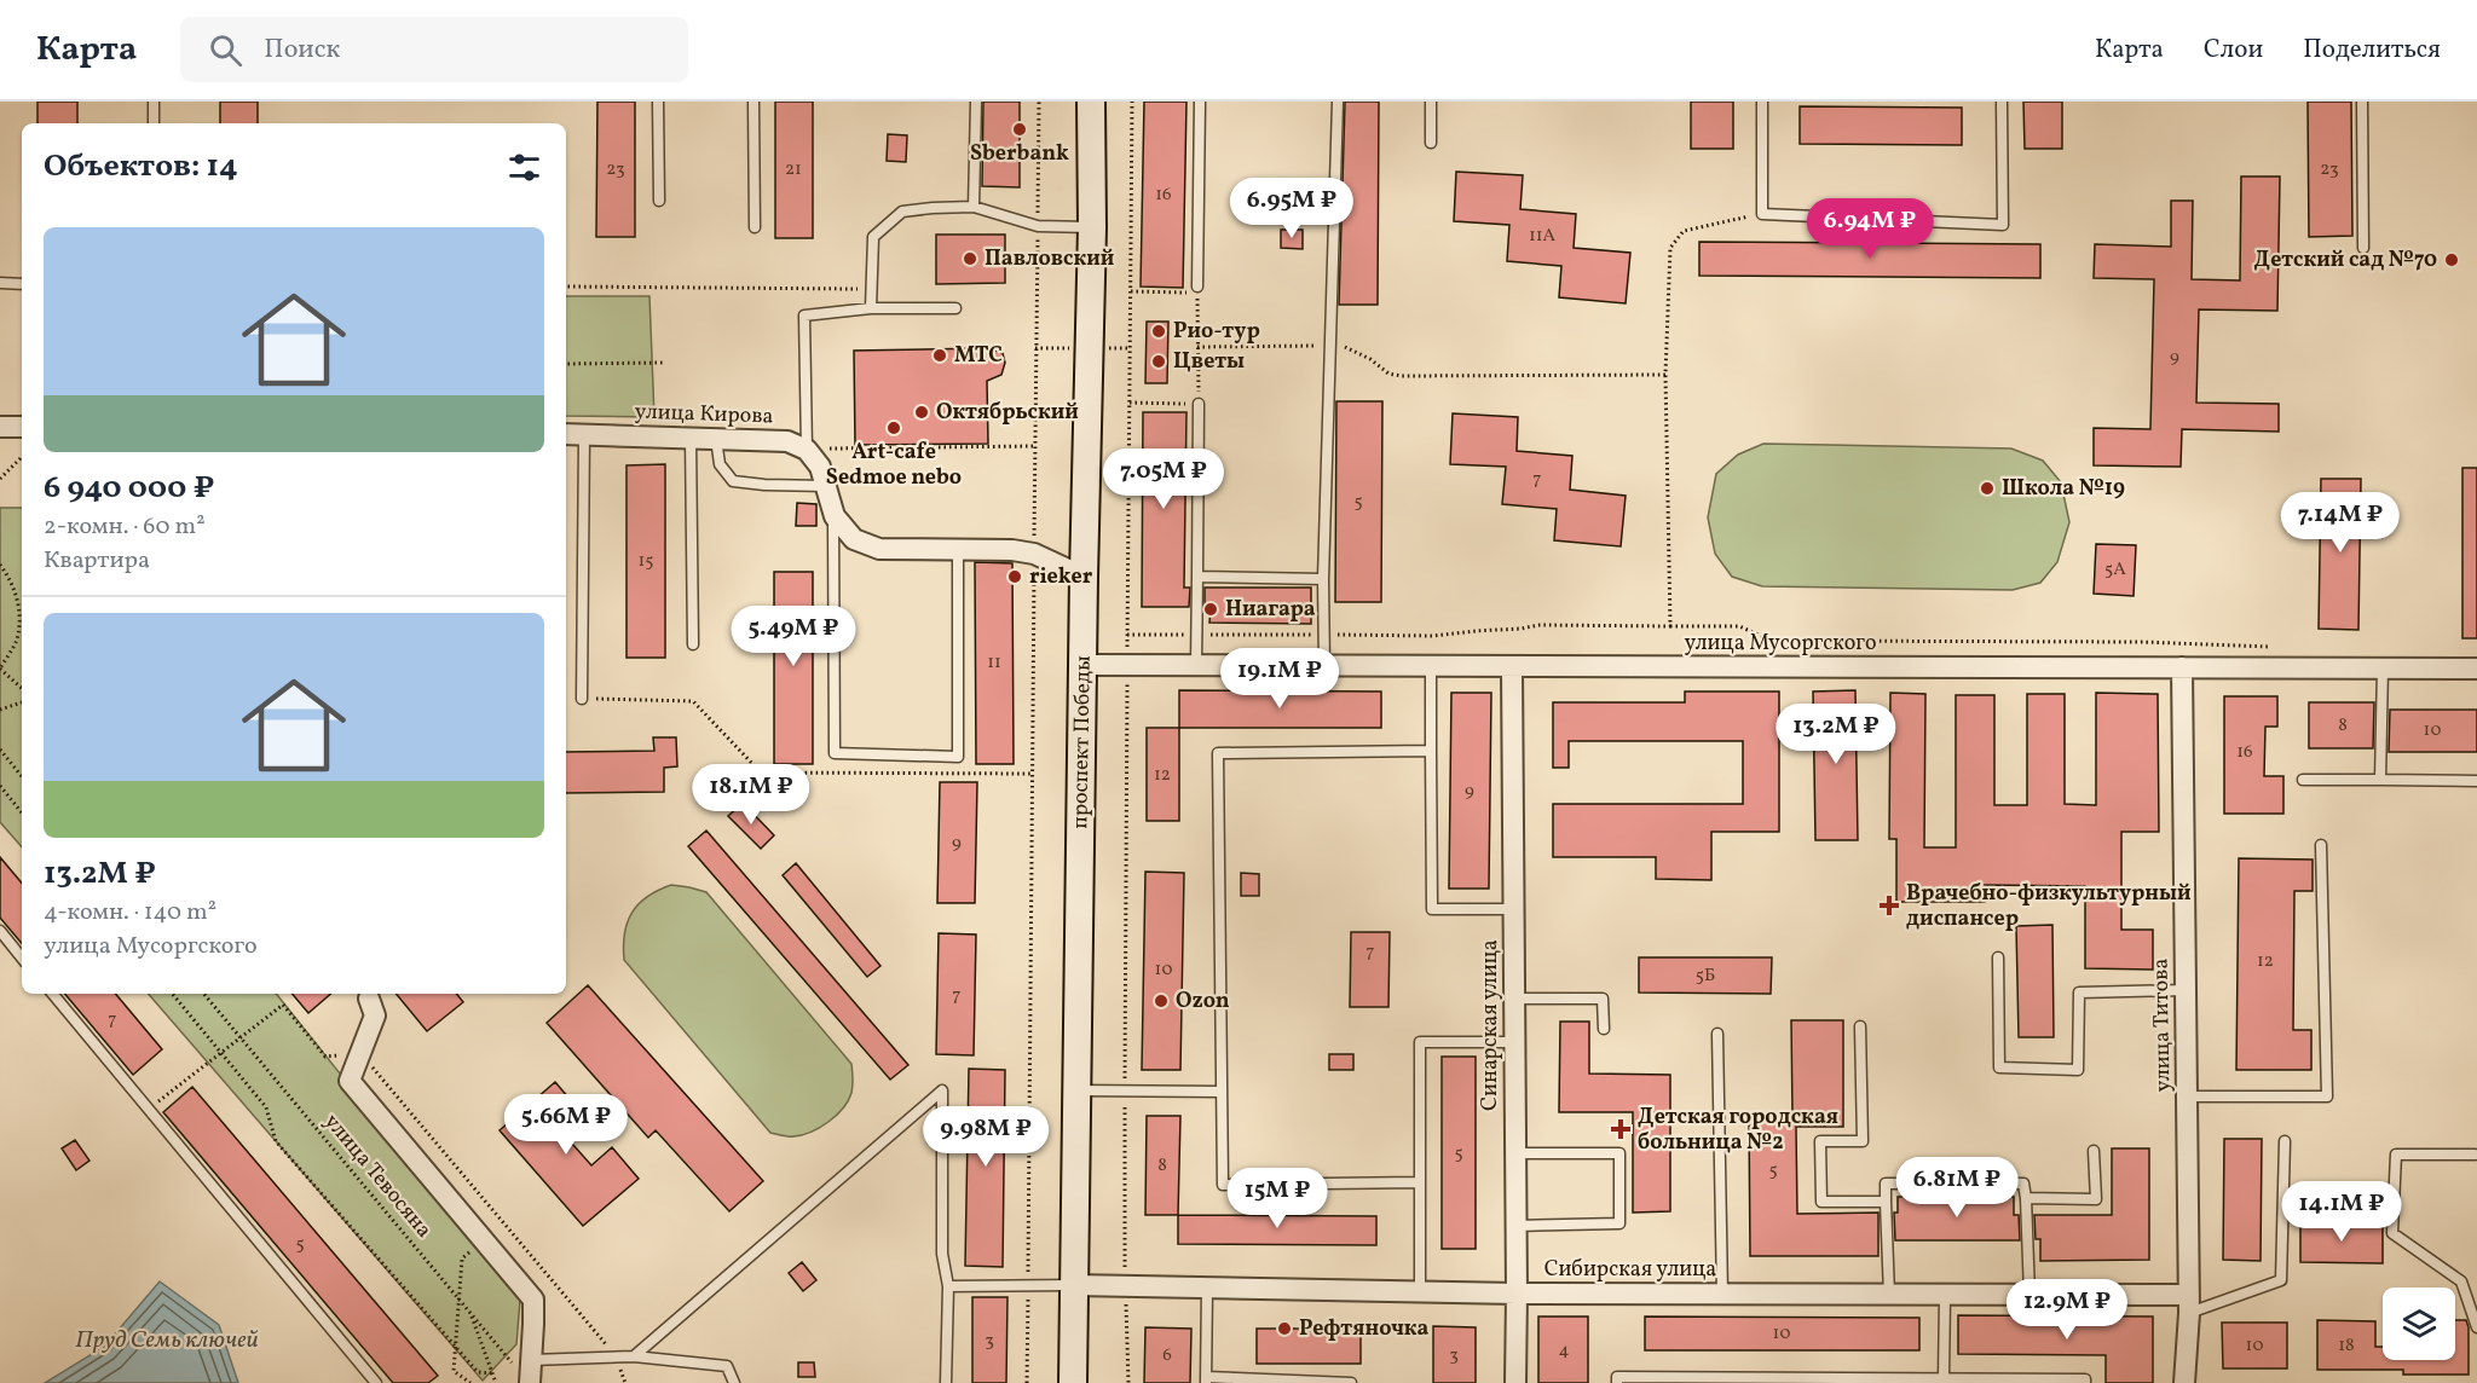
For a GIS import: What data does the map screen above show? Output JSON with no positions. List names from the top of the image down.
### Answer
{
  "streets": {
    "main road": ["проспект Победы"],
    "street": [
      "улица Кирова",
      "улица Мусоргского",
      "Синарская улица",
      "улица Титова",
      "Сибирская улица"
    ],
    "path": ["улица Тевосяна"]
  },
  "crossings": [
    ["улица Мусоргского", "проспект Победы"],
    ["улица Мусоргского", "Синарская улица"],
    ["улица Мусоргского", "улица Титова"],
    ["проспект Победы", "Сибирская улица"],
    ["Синарская улица", "Сибирская улица"],
    ["улица Титова", "Сибирская улица"]
  ],
  "water": ["Пруд Семь ключей"],
  "places": {
    "other": [
      "Sberbank",
      "Павловский",
      "Детский сад №70",
      "Рио-тур",
      "МТС",
      "Цветы",
      "Октябрьский",
      "Art-cafe Sedmoe nebo",
      "Школа №19",
      "rieker",
      "Ниагара",
      "Ozon",
      "Рефтяночка"
    ],
    "health": ["Врачебно-физкультурный диспансер", "Детская городская больница №2"]
  },
  "house_numbers": [
    "23",
    "21",
    "23",
    "16",
    "11А",
    "9",
    "7",
    "5",
    "15",
    "5А",
    "11",
    "8",
    "10",
    "16",
    "12",
    "9",
    "9",
    "7",
    "12",
    "10",
    "5Б",
    "7",
    "7",
    "5",
    "8",
    "5",
    "5",
    "10",
    "3",
    "10",
    "18",
    "4",
    "6",
    "3"
  ],
  "page": {
    "header": "Карта",
    "search": "Поиск",
    "nav": ["Карта", "Слои", "Поделиться"],
    "heading": "Объектов: 14",
    "price": [
      "6.95M ₽",
      "6.94M ₽",
      "7.05M ₽",
      "7.14M ₽",
      "5.49M ₽",
      "19.1M ₽",
      "13.2M ₽",
      "18.1M ₽",
      "5.66M ₽",
      "9.98M ₽",
      "6.81M ₽",
      "15M ₽",
      "14.1M ₽",
      "12.9M ₽"
    ],
    "list": [
      {
        "name": "6 940 000 ₽",
        "note": "2-комн. · 60 m² · Квартира"
      },
      {
        "name": "13.2M ₽",
        "note": "4-комн. · 140 m² · улица Мусоргского"
      }
    ]
  }
}
